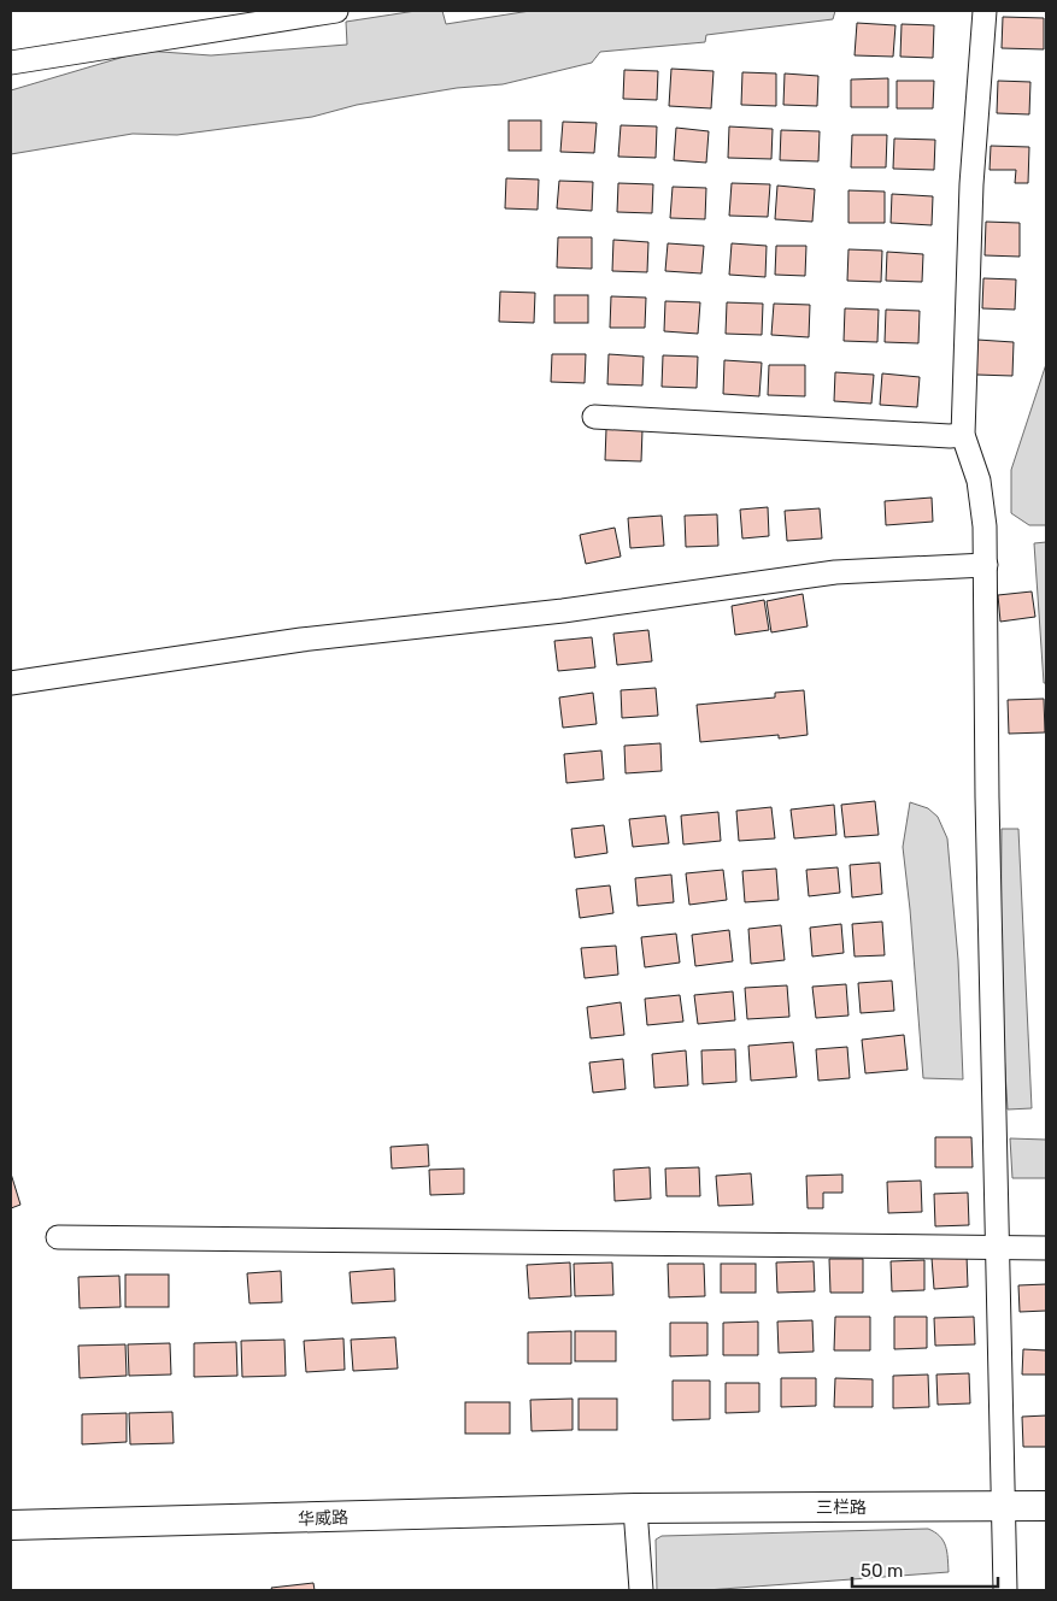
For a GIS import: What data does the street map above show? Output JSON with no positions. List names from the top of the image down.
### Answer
{
  "streets": {
    "main road": ["三栏路", "华威路"]
  },
  "crossings": [
    ["三栏路", "华威路"]
  ],
  "scale_bar": "50 m"
}
